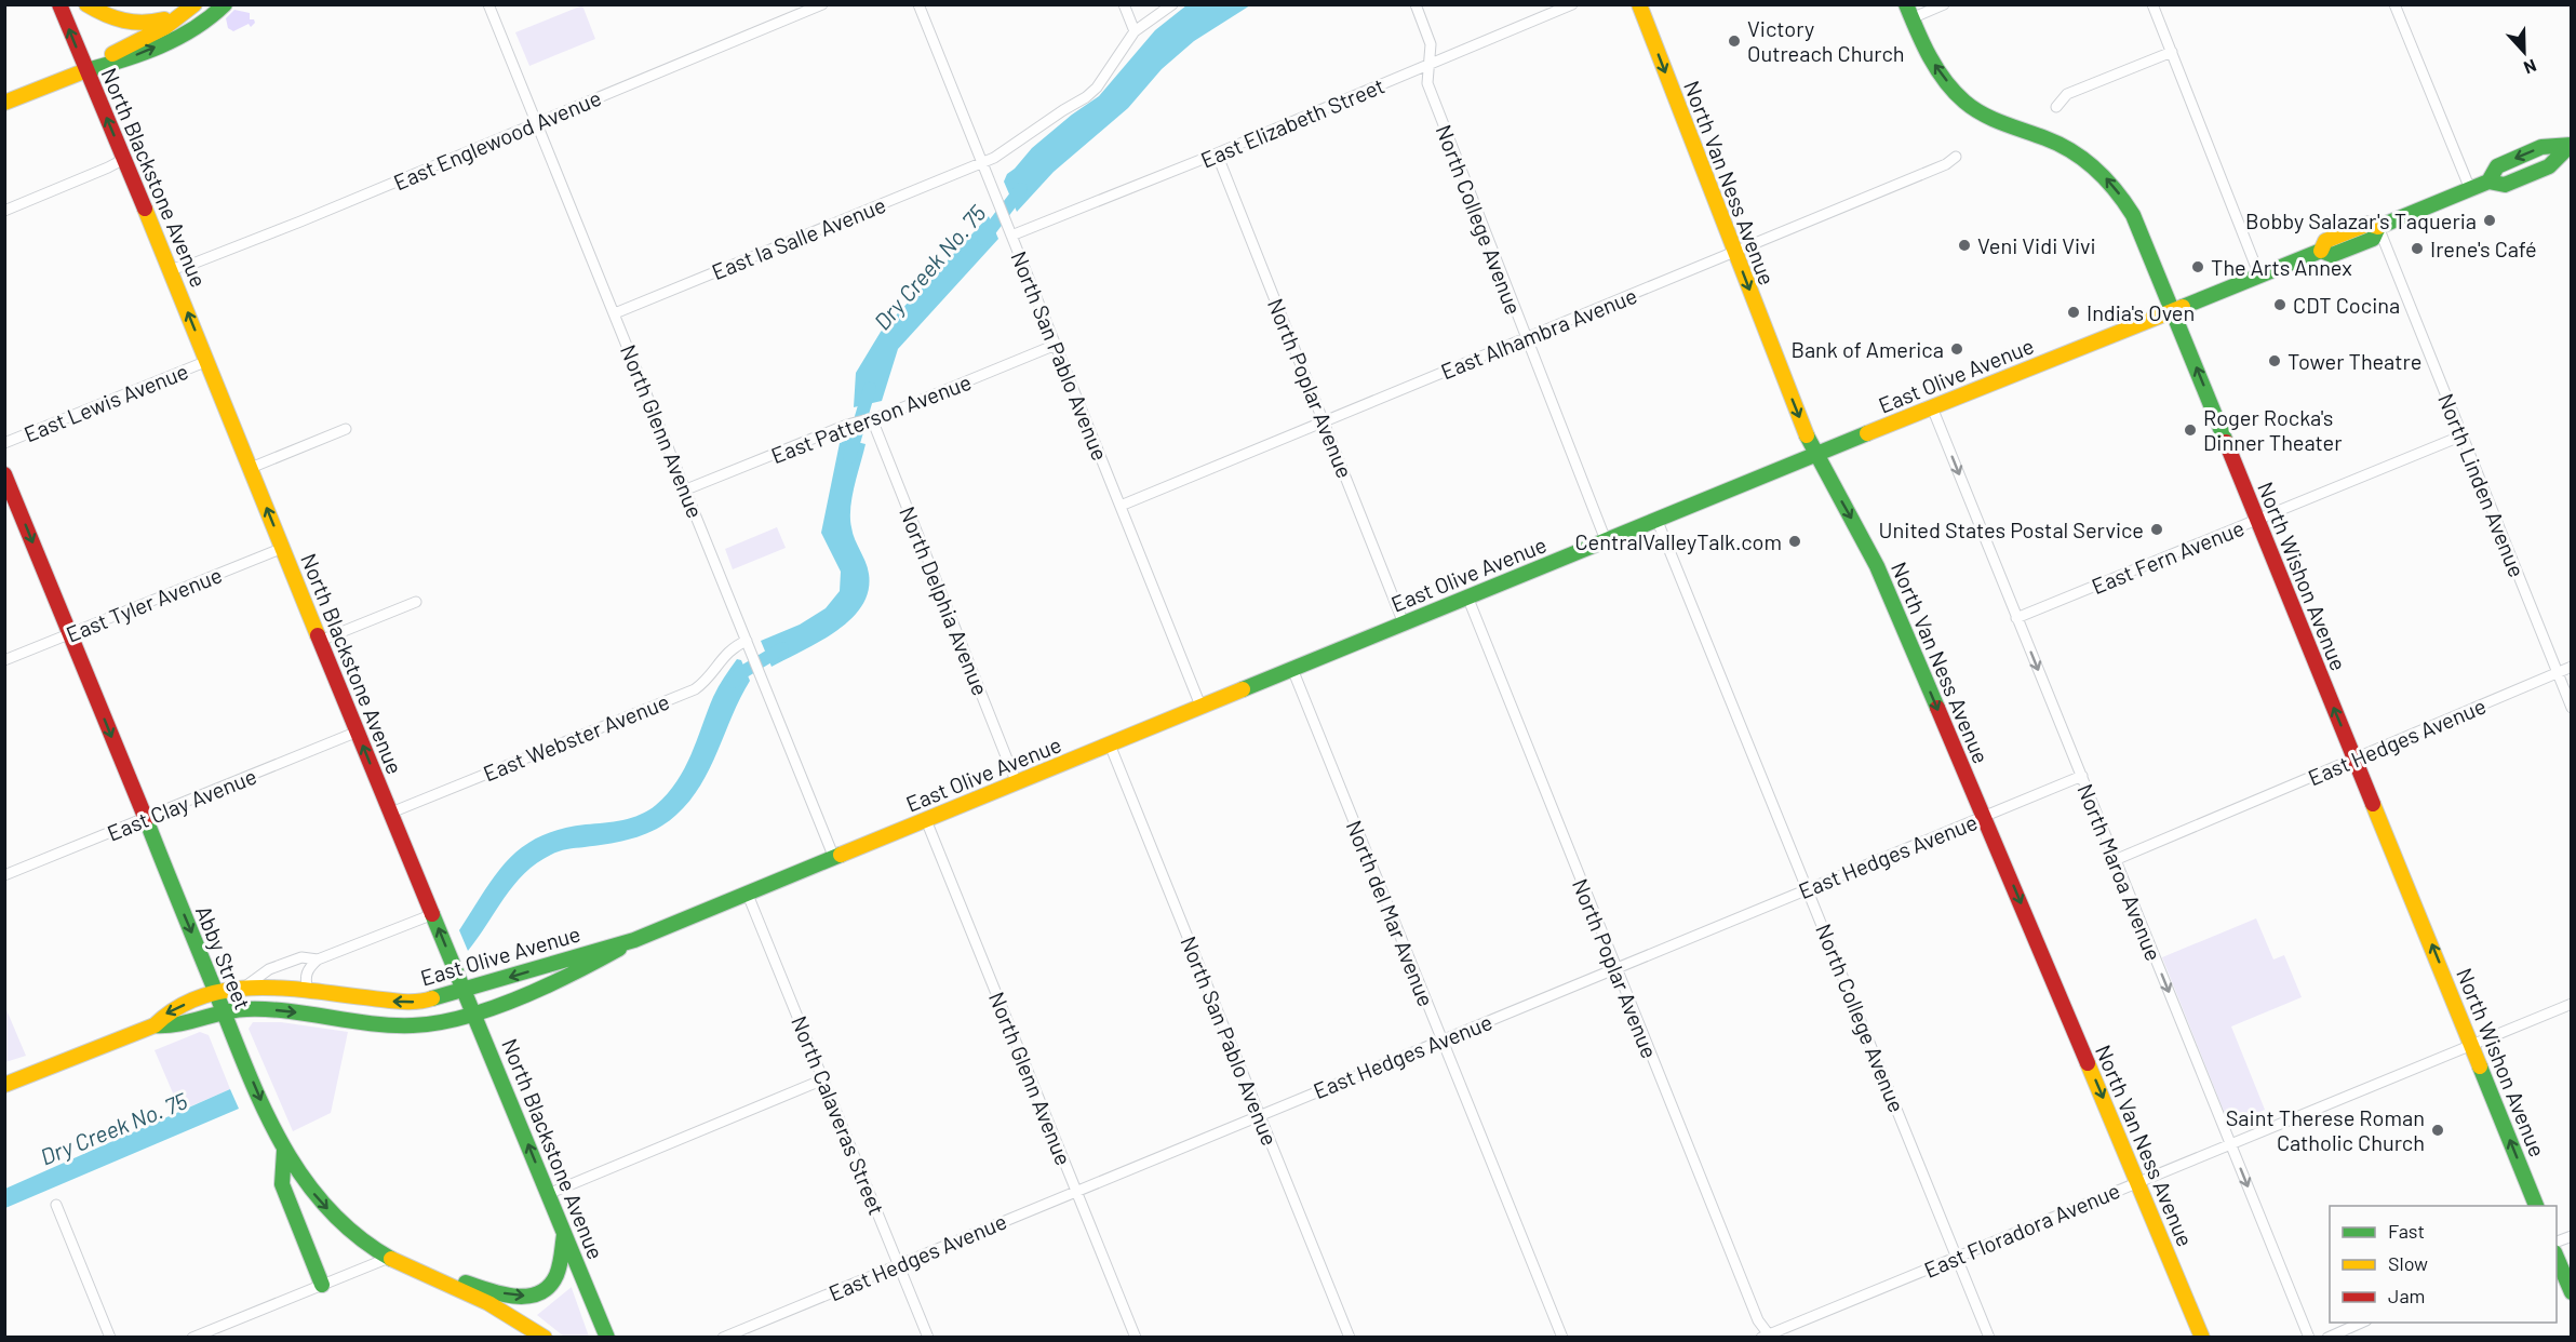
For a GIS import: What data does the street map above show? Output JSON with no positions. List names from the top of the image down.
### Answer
{
  "streets": {
    "main road": [
      "North Blackstone Avenue",
      "North Van Ness Avenue",
      "East Olive Avenue",
      "North Wishon Avenue",
      "Abby Street"
    ],
    "street": [
      "East Elizabeth Street",
      "East Englewood Avenue",
      "North College Avenue",
      "East la Salle Avenue",
      "East Alhambra Avenue",
      "North San Pablo Avenue",
      "North Poplar Avenue",
      "East Lewis Avenue",
      "East Patterson Avenue",
      "North Glenn Avenue",
      "North Linden Avenue",
      "East Fern Avenue",
      "North Delphia Avenue",
      "East Tyler Avenue",
      "East Webster Avenue",
      "East Hedges Avenue",
      "East Clay Avenue",
      "North Maroa Avenue",
      "North del Mar Avenue",
      "North Calaveras Street",
      "East Floradora Avenue"
    ]
  },
  "crossings": [
    ["East Elizabeth Street", "North College Avenue"],
    ["East Elizabeth Street", "North San Pablo Avenue"],
    ["East Elizabeth Street", "North Poplar Avenue"],
    ["East Englewood Avenue", "North Blackstone Avenue"],
    ["East Englewood Avenue", "North Glenn Avenue"],
    ["North Blackstone Avenue", "East Olive Avenue"],
    ["North Blackstone Avenue", "East Lewis Avenue"],
    ["North Blackstone Avenue", "East Tyler Avenue"],
    ["North Blackstone Avenue", "East Webster Avenue"],
    ["North Blackstone Avenue", "East Clay Avenue"],
    ["North Van Ness Avenue", "East Alhambra Avenue"],
    ["North Van Ness Avenue", "East Olive Avenue"],
    ["North Van Ness Avenue", "East Hedges Avenue"],
    ["North Van Ness Avenue", "East Floradora Avenue"],
    ["North College Avenue", "East Alhambra Avenue"],
    ["North College Avenue", "East Olive Avenue"],
    ["North College Avenue", "East Hedges Avenue"],
    ["North College Avenue", "East Floradora Avenue"],
    ["East la Salle Avenue", "North San Pablo Avenue"],
    ["East la Salle Avenue", "North Glenn Avenue"],
    ["East Alhambra Avenue", "North San Pablo Avenue"],
    ["East Alhambra Avenue", "North Poplar Avenue"],
    ["North San Pablo Avenue", "East Olive Avenue"],
    ["North San Pablo Avenue", "East Patterson Avenue"],
    ["North San Pablo Avenue", "East Hedges Avenue"],
    ["East Olive Avenue", "North Poplar Avenue"],
    ["East Olive Avenue", "North Glenn Avenue"],
    ["East Olive Avenue", "North Linden Avenue"],
    ["East Olive Avenue", "North Wishon Avenue"],
    ["East Olive Avenue", "North Delphia Avenue"],
    ["East Olive Avenue", "North Maroa Avenue"],
    ["East Olive Avenue", "North del Mar Avenue"],
    ["East Olive Avenue", "Abby Street"],
    ["East Olive Avenue", "North Calaveras Street"],
    ["North Poplar Avenue", "East Hedges Avenue"],
    ["North Poplar Avenue", "East Floradora Avenue"],
    ["East Patterson Avenue", "North Glenn Avenue"],
    ["East Patterson Avenue", "North Delphia Avenue"],
    ["North Glenn Avenue", "East Webster Avenue"],
    ["North Glenn Avenue", "East Hedges Avenue"],
    ["North Linden Avenue", "East Fern Avenue"],
    ["North Linden Avenue", "East Hedges Avenue"],
    ["East Fern Avenue", "North Wishon Avenue"],
    ["East Fern Avenue", "North Maroa Avenue"],
    ["North Wishon Avenue", "East Hedges Avenue"],
    ["North Wishon Avenue", "East Floradora Avenue"],
    ["East Tyler Avenue", "Abby Street"],
    ["East Hedges Avenue", "North Maroa Avenue"],
    ["East Hedges Avenue", "North del Mar Avenue"],
    ["East Hedges Avenue", "North Calaveras Street"],
    ["East Clay Avenue", "Abby Street"],
    ["North Maroa Avenue", "East Floradora Avenue"]
  ],
  "one_way": [
    "North Blackstone Avenue",
    "North Van Ness Avenue",
    "North Wishon Avenue",
    "North Maroa Avenue",
    "Abby Street"
  ],
  "water": ["Dry Creek No. 75"],
  "places": [
    "Victory Outreach Church",
    "Bobby Salazar's Taqueria",
    "Veni Vidi Vivi",
    "Irene's Café",
    "The Arts Annex",
    "CDT Cocina",
    "India's Oven",
    "Bank of America",
    "Tower Theatre",
    "Roger Rocka's Dinner Theater",
    "United States Postal Service",
    "CentralValleyTalk.com",
    "Saint Therese Roman Catholic Church"
  ],
  "legend": ["Fast", "Slow", "Jam"],
  "north": "bottom"
}
